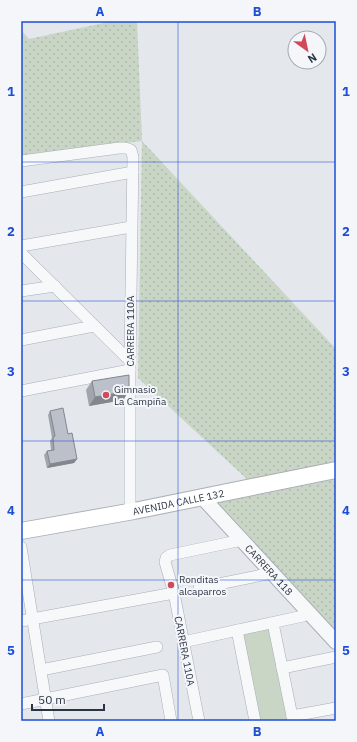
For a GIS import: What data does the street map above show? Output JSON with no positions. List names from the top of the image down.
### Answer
{
  "streets": {
    "main road": ["AVENIDA CALLE 132"],
    "street": ["CARRERA 110A", "CARRERA 118"]
  },
  "crossings": [
    ["CARRERA 110A", "AVENIDA CALLE 132"],
    ["CARRERA 110A", "CARRERA 118"],
    ["AVENIDA CALLE 132", "CARRERA 118"]
  ],
  "places": ["Gimnasio La Campiña", "Ronditas alcaparros"],
  "scale_bar": "50 m",
  "north": "bottom right",
  "grid": {
    "columns": ["A", "B"],
    "rows": [
      "1",
      "2",
      "3",
      "4",
      "5"
    ]
  }
}
